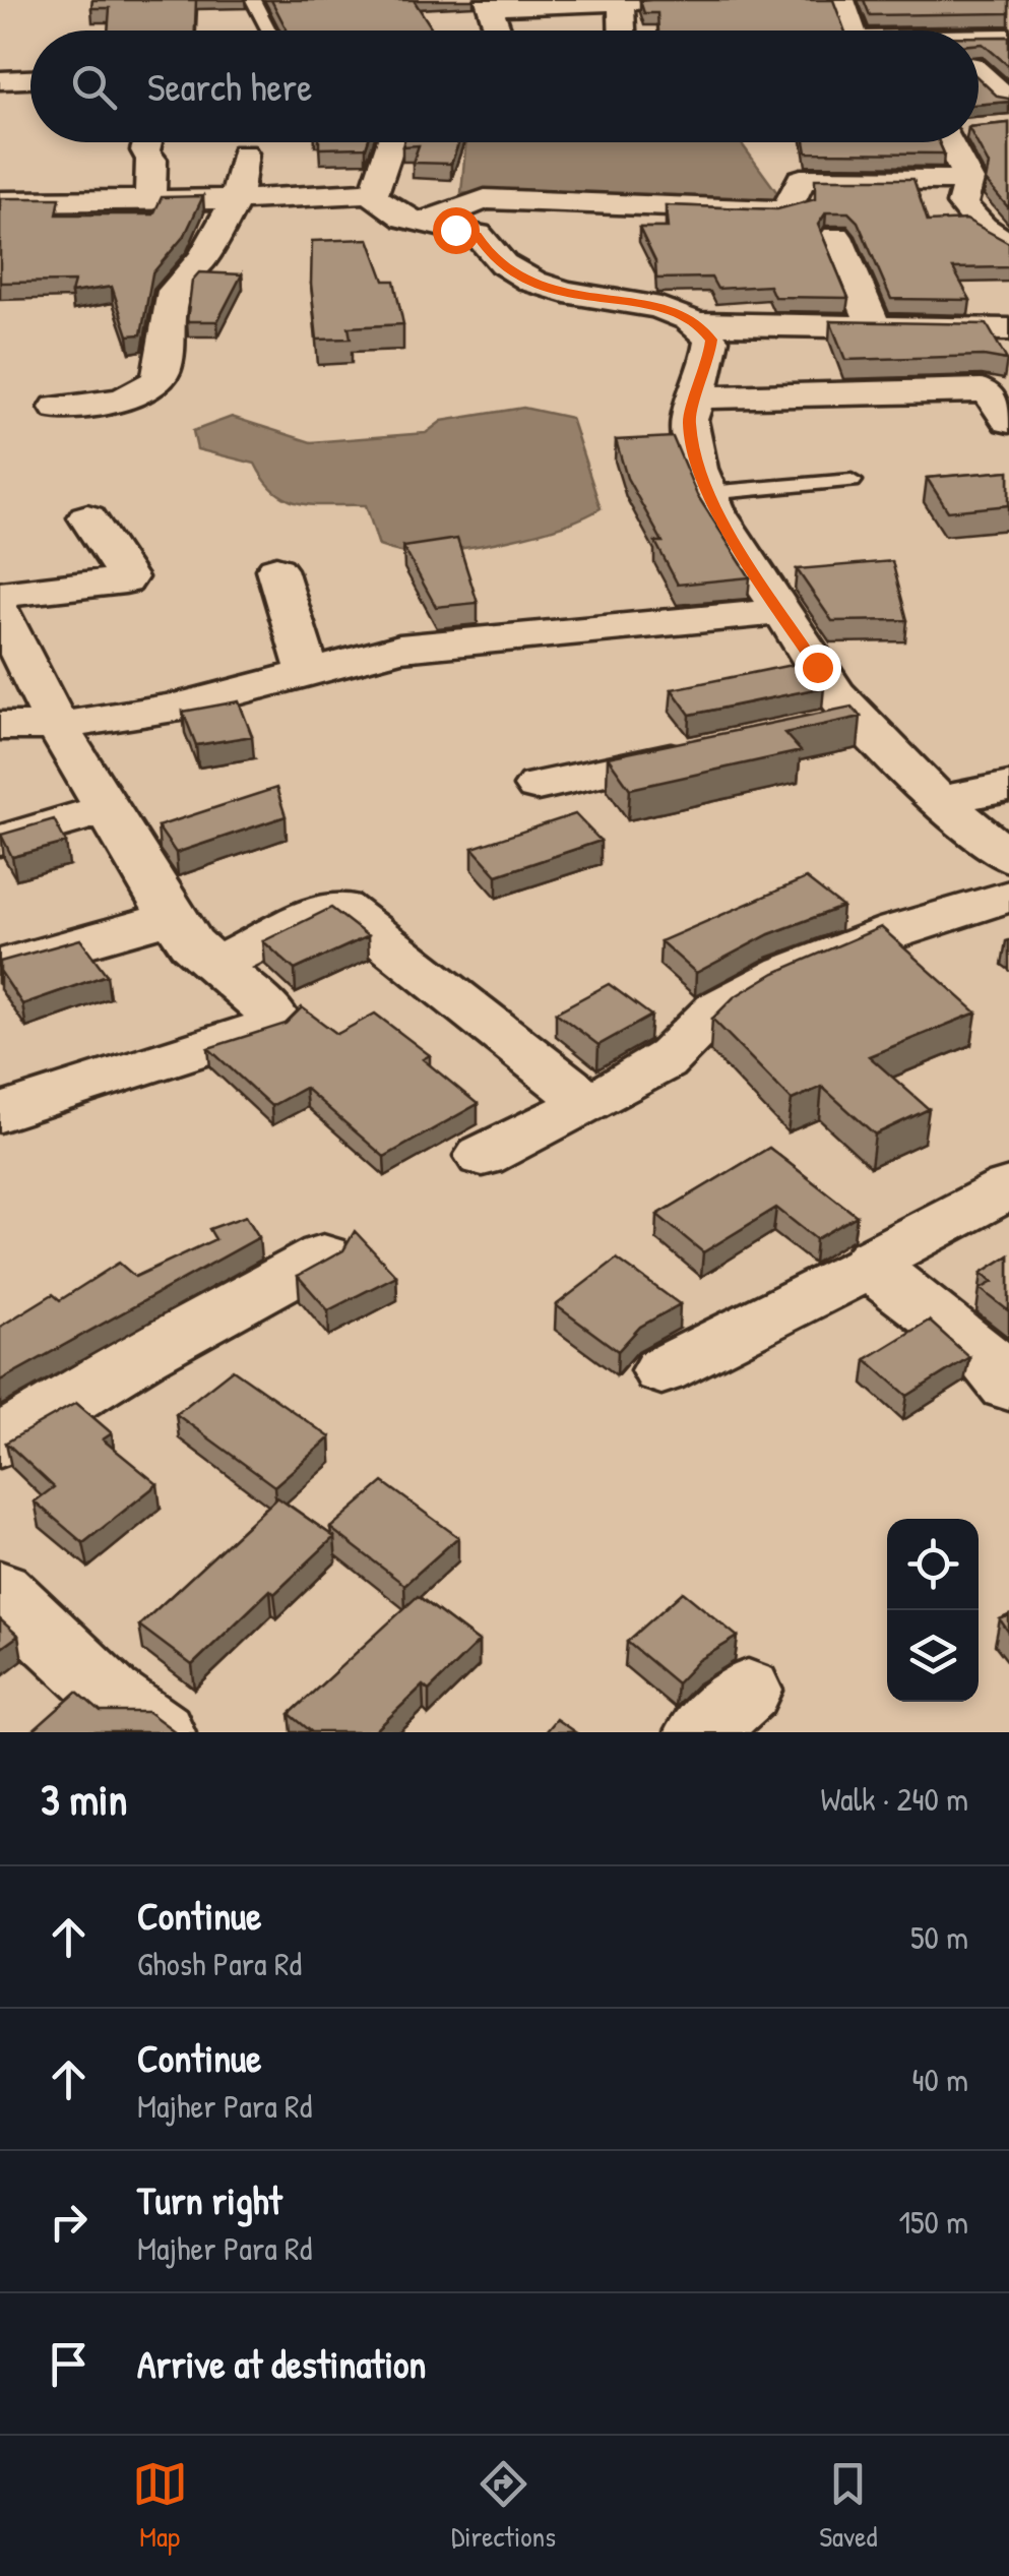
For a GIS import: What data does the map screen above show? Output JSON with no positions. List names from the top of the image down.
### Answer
{
  "page": {
    "search": "Search here",
    "heading": ["3 min", "Walk · 240 m"],
    "list": [
      ["Continue", "Ghosh Para Rd", "50 m"],
      ["Continue", "Majher Para Rd", "40 m"],
      ["Turn right", "Majher Para Rd", "150 m"],
      "Arrive at destination"
    ],
    "nav": ["Map", "Directions", "Saved"]
  }
}
